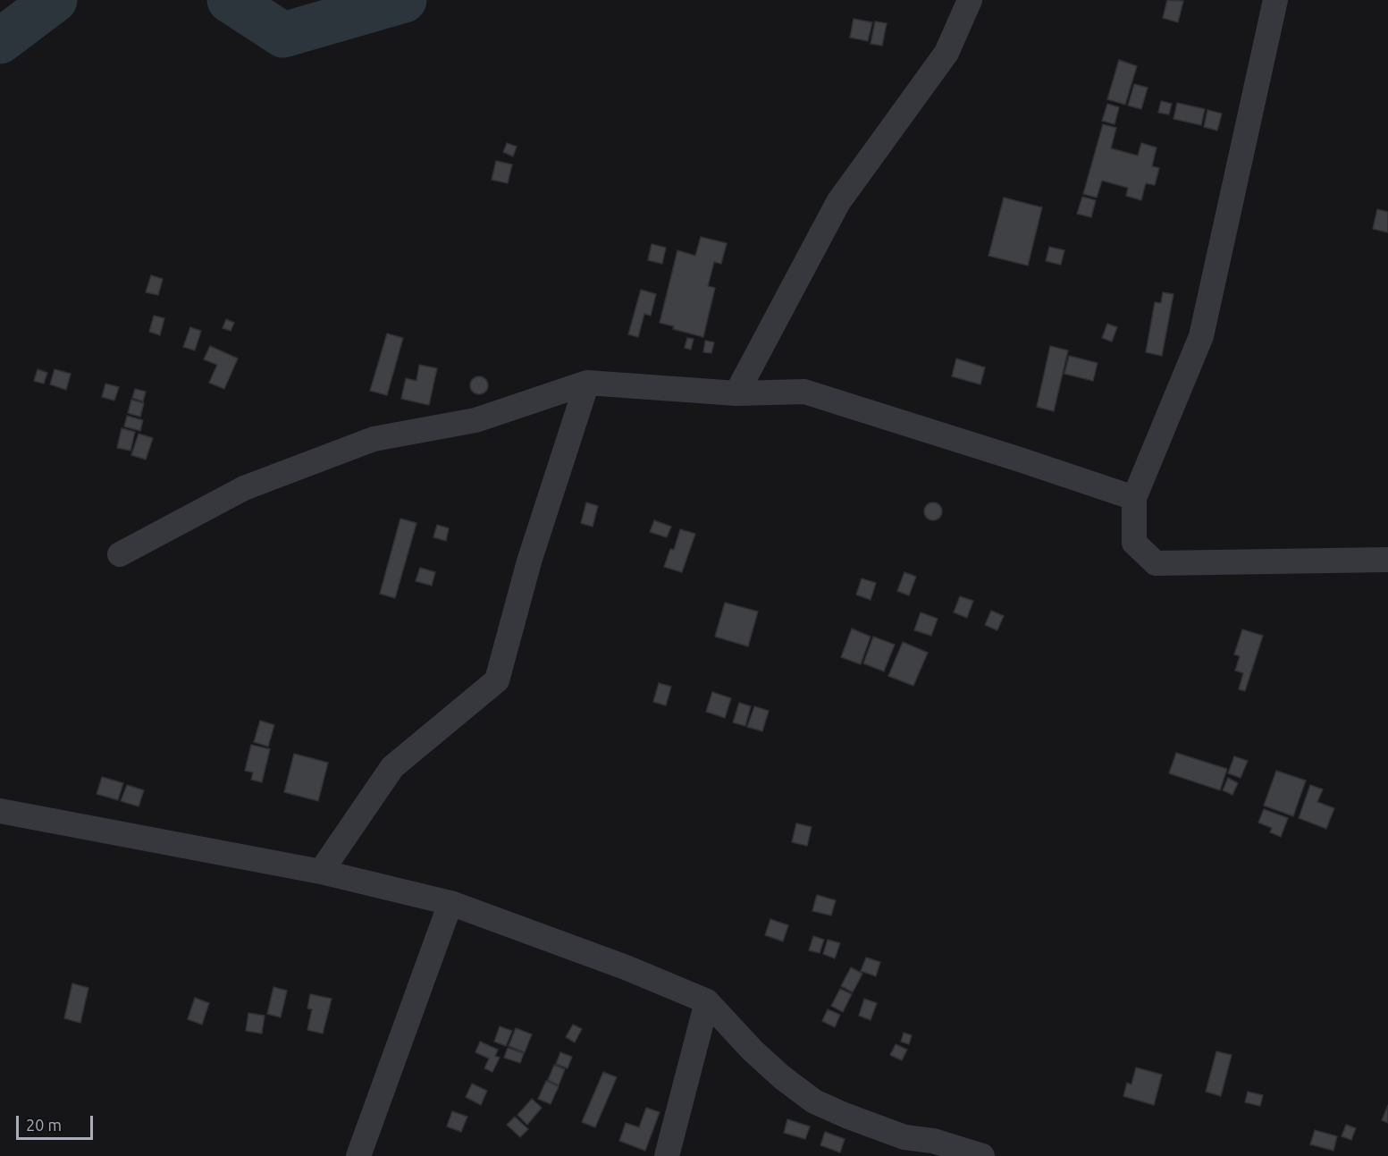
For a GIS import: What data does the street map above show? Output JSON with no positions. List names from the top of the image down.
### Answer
{
  "scale_bar": "20 m"
}
